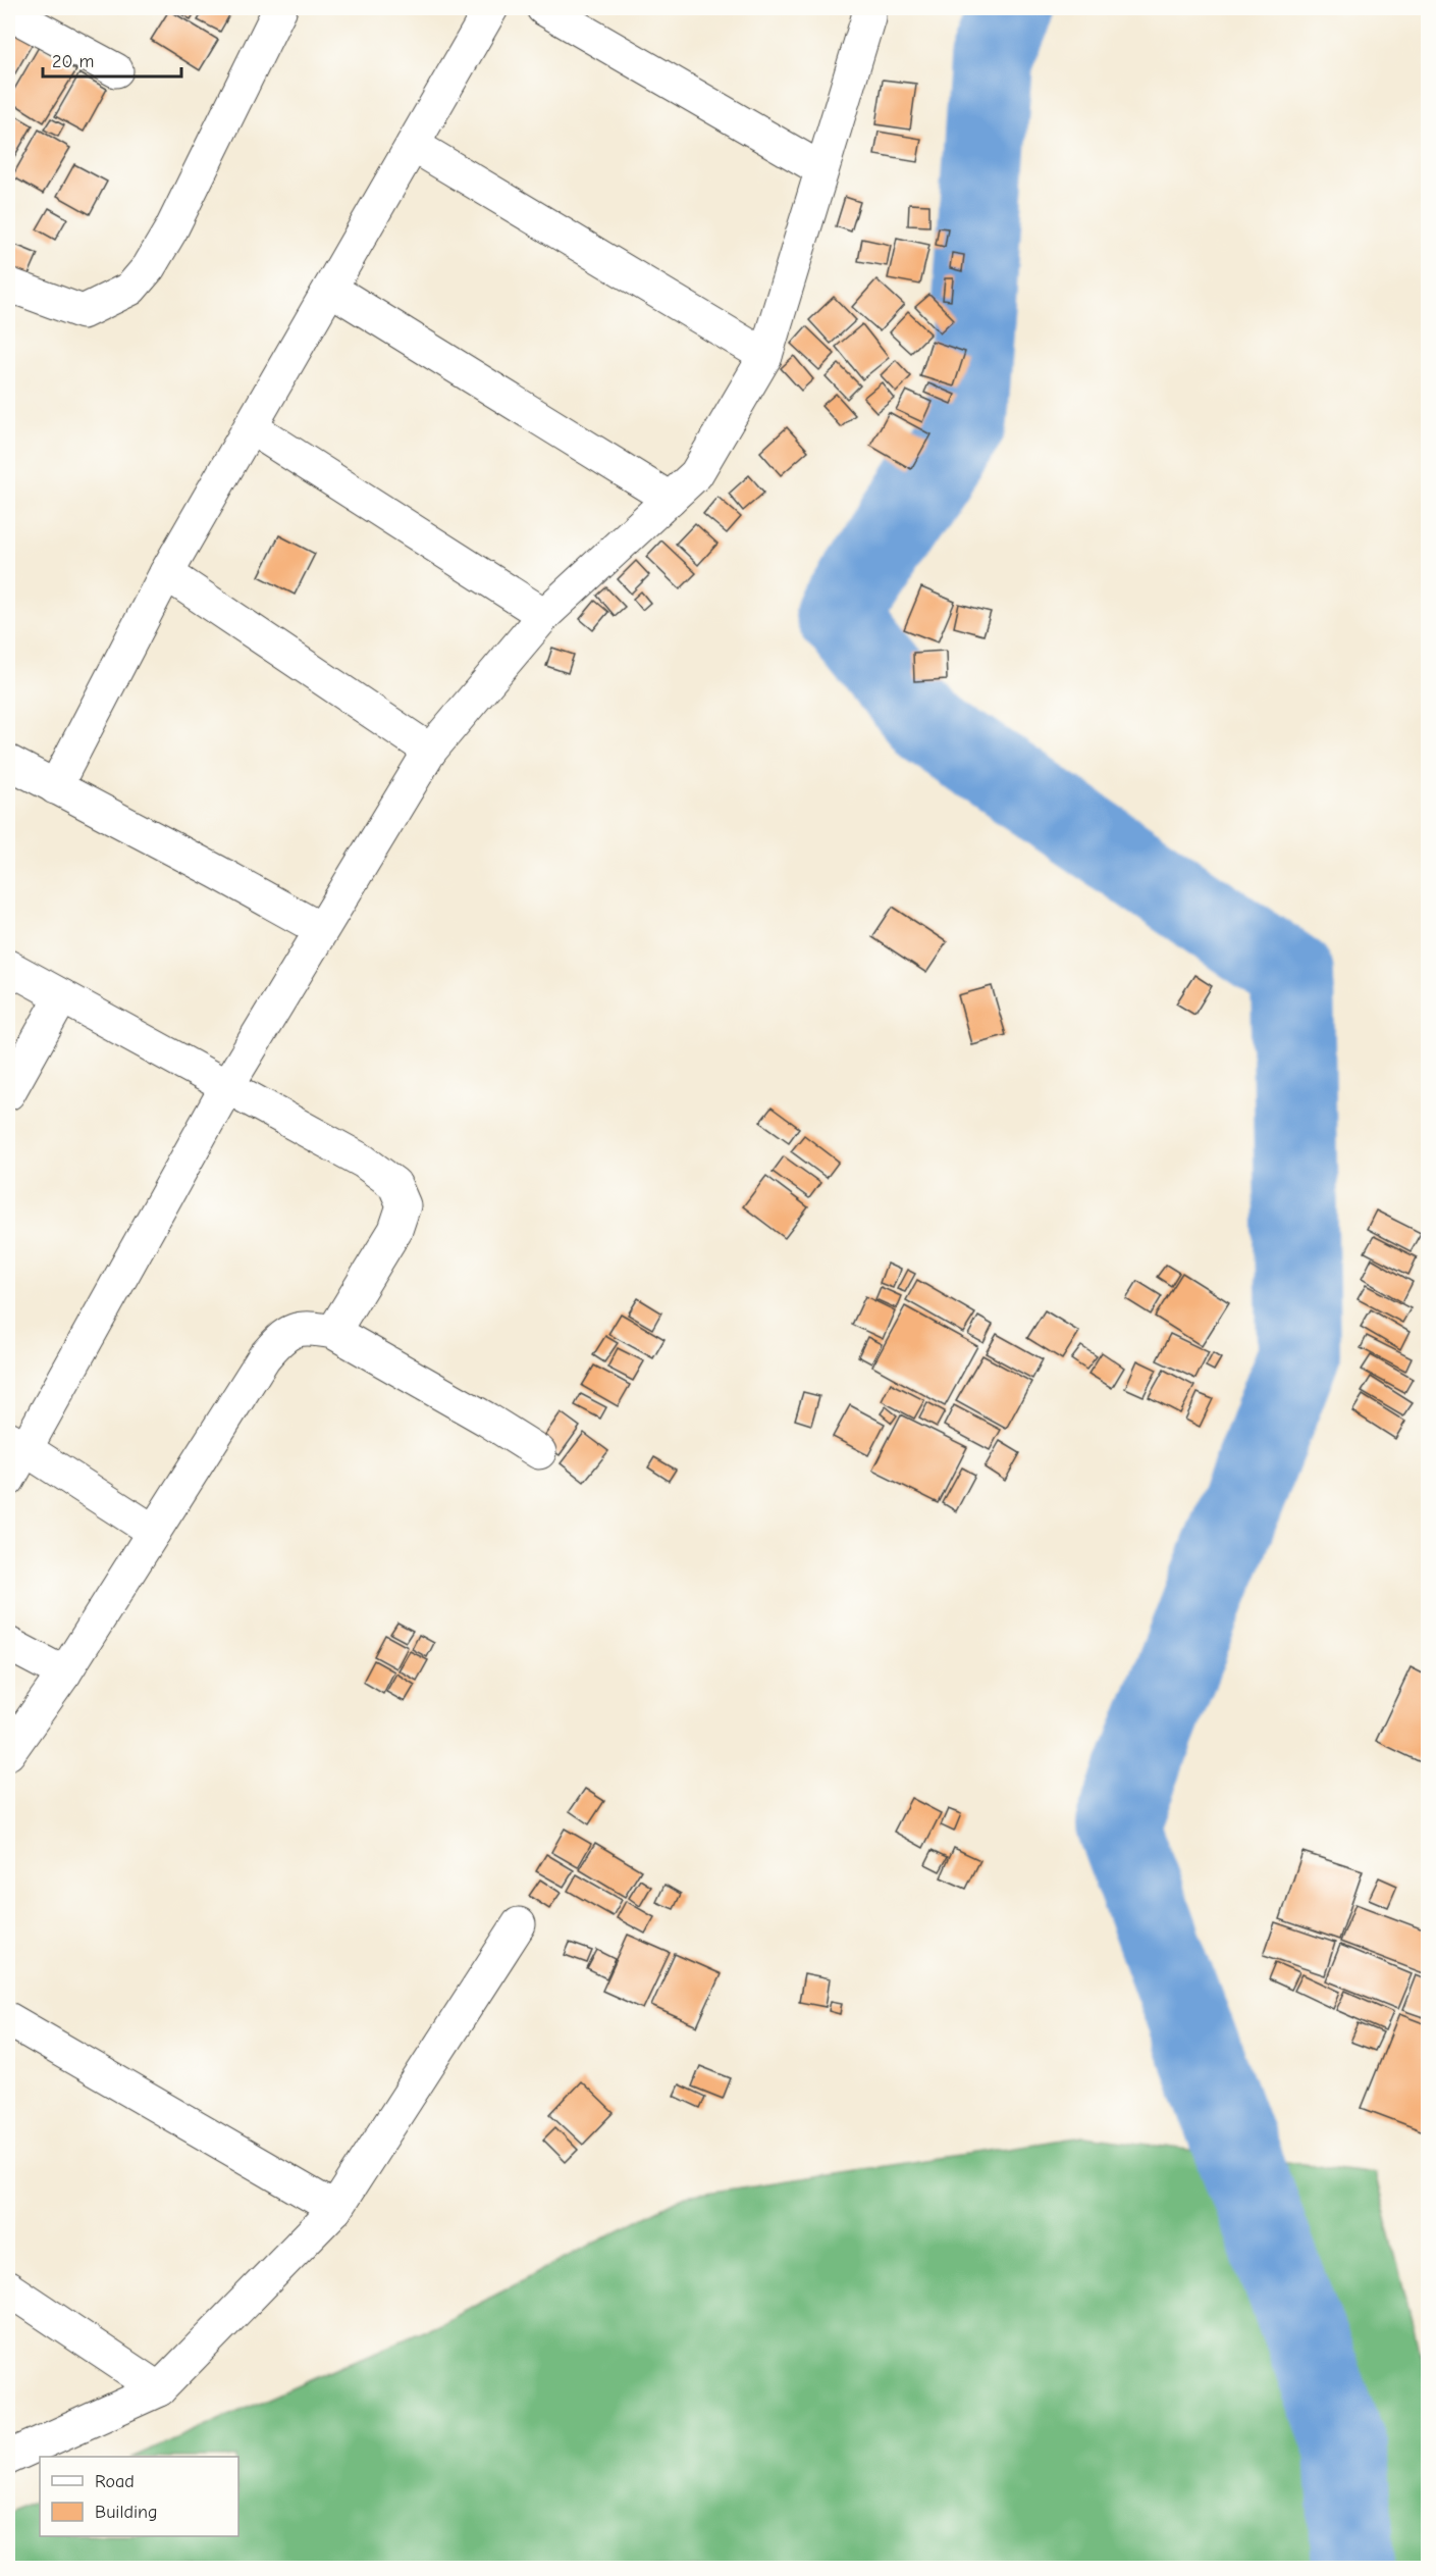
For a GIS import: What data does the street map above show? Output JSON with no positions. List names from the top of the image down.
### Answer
{
  "legend": ["Road", "Building"],
  "scale_bar": "20 m"
}
